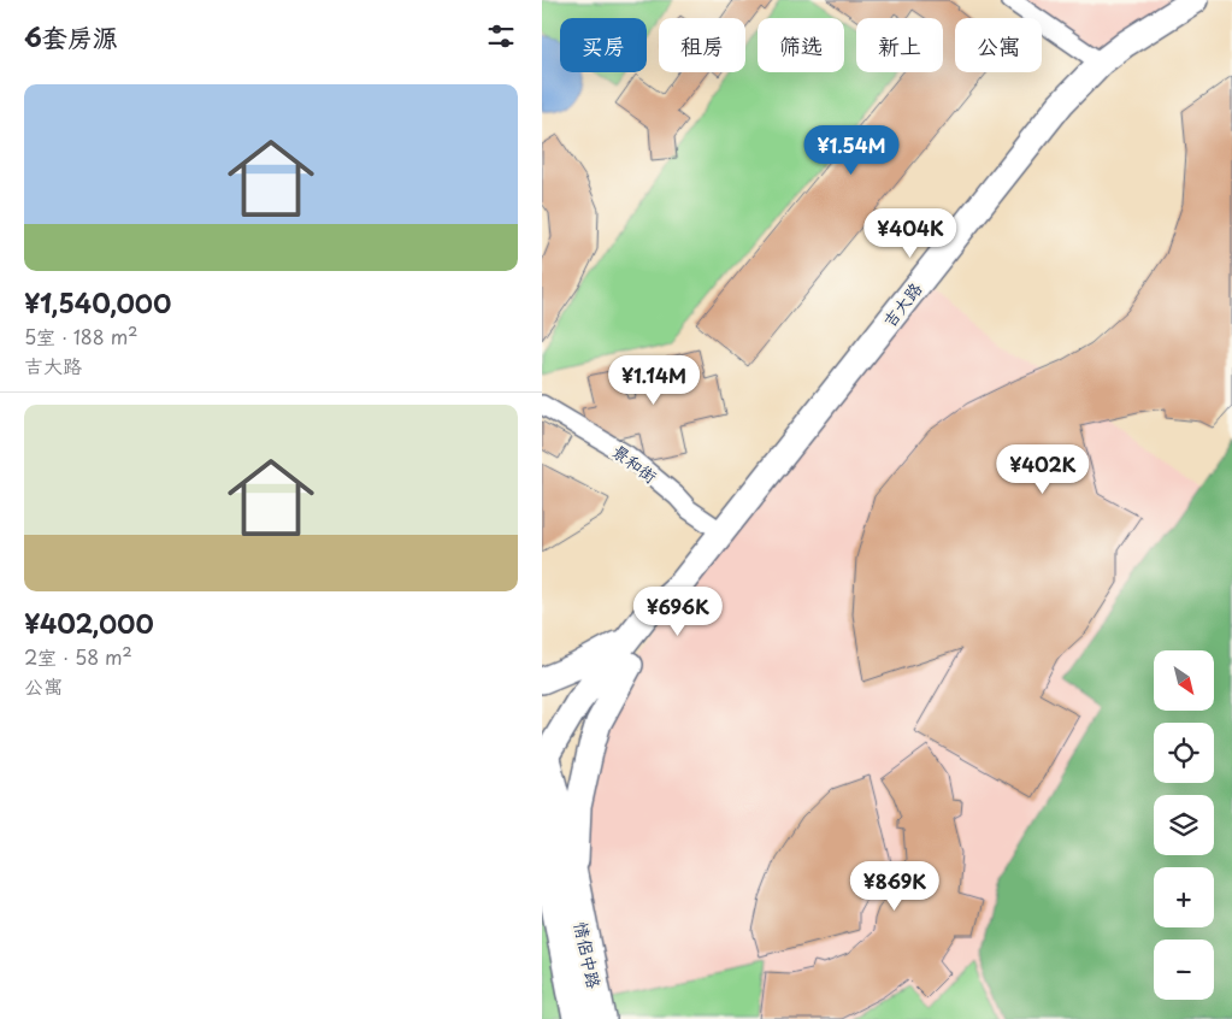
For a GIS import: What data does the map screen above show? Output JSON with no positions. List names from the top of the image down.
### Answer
{
  "streets": {
    "highway": ["情侶中路"],
    "main road": ["吉大路"],
    "street": ["景和街"]
  },
  "crossings": [
    ["吉大路", "景和街"],
    ["吉大路", "情侶中路"]
  ],
  "north": "bottom right",
  "page": {
    "heading": "6套房源",
    "chip": [
      "买房",
      "租房",
      "筛选",
      "新上",
      "公寓"
    ],
    "list": [
      {
        "name": "¥1,540,000",
        "note": "5室 · 188 m² · 吉大路"
      },
      {
        "name": "¥402,000",
        "note": "2室 · 58 m² · 公寓"
      }
    ],
    "price": [
      "¥1.54M",
      "¥404K",
      "¥1.14M",
      "¥402K",
      "¥696K",
      "¥869K"
    ],
    "map_buttons": ["+", "−"]
  }
}
